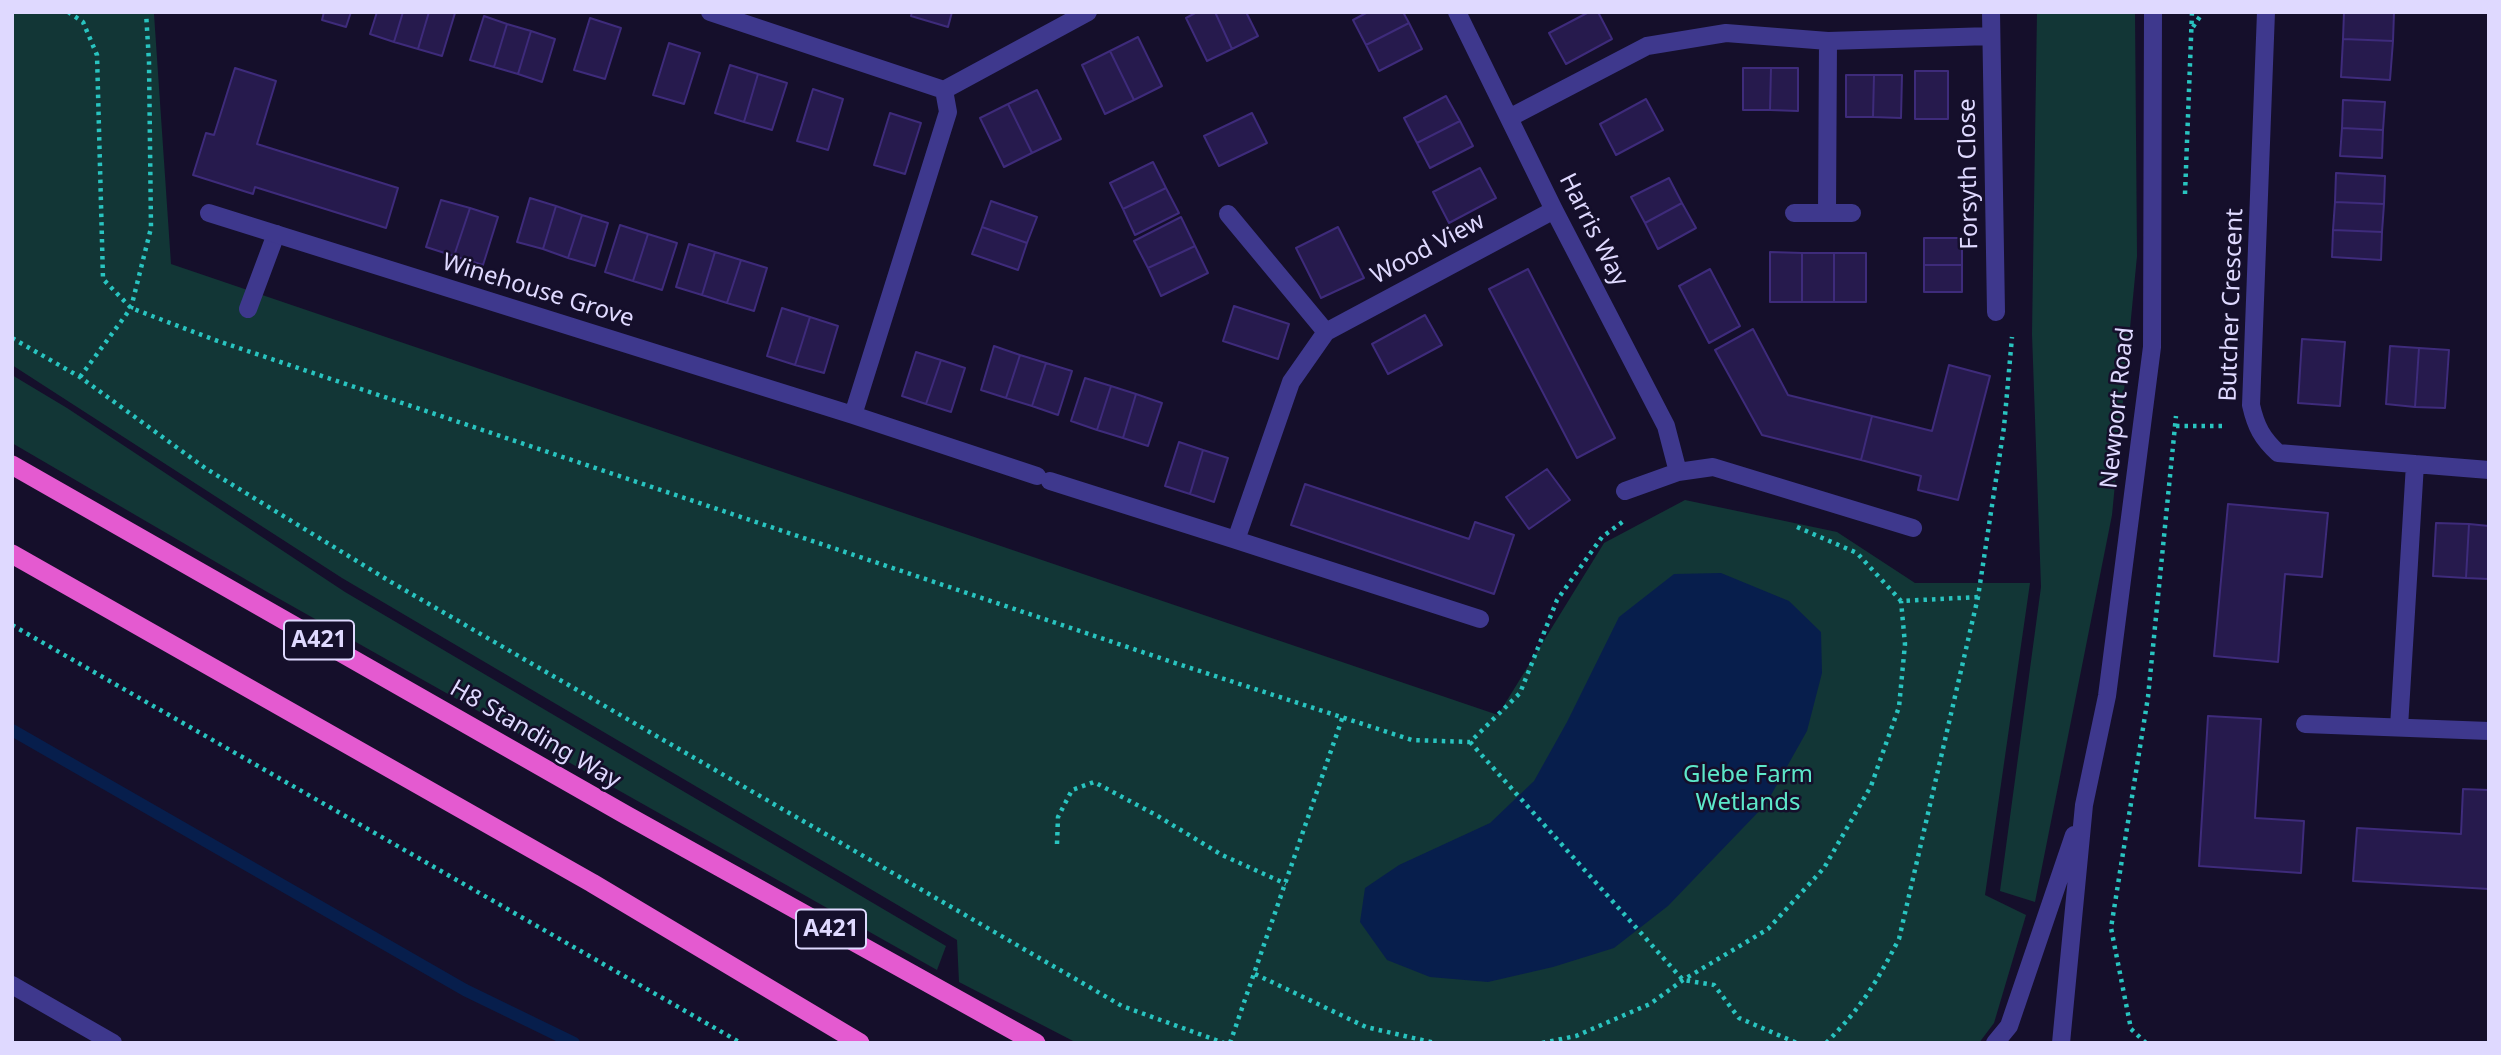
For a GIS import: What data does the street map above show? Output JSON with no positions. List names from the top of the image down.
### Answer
{
  "streets": {
    "highway": ["A421", "H8 Standing Way"],
    "street": [
      "Forsyth Close",
      "Harris Way",
      "Wood View",
      "Winehouse Grove",
      "Butcher Crescent",
      "Newport Road"
    ]
  },
  "crossings": [
    ["Harris Way", "Wood View"],
    ["Wood View", "Winehouse Grove"]
  ],
  "parks": ["Glebe Farm Wetlands"]
}
